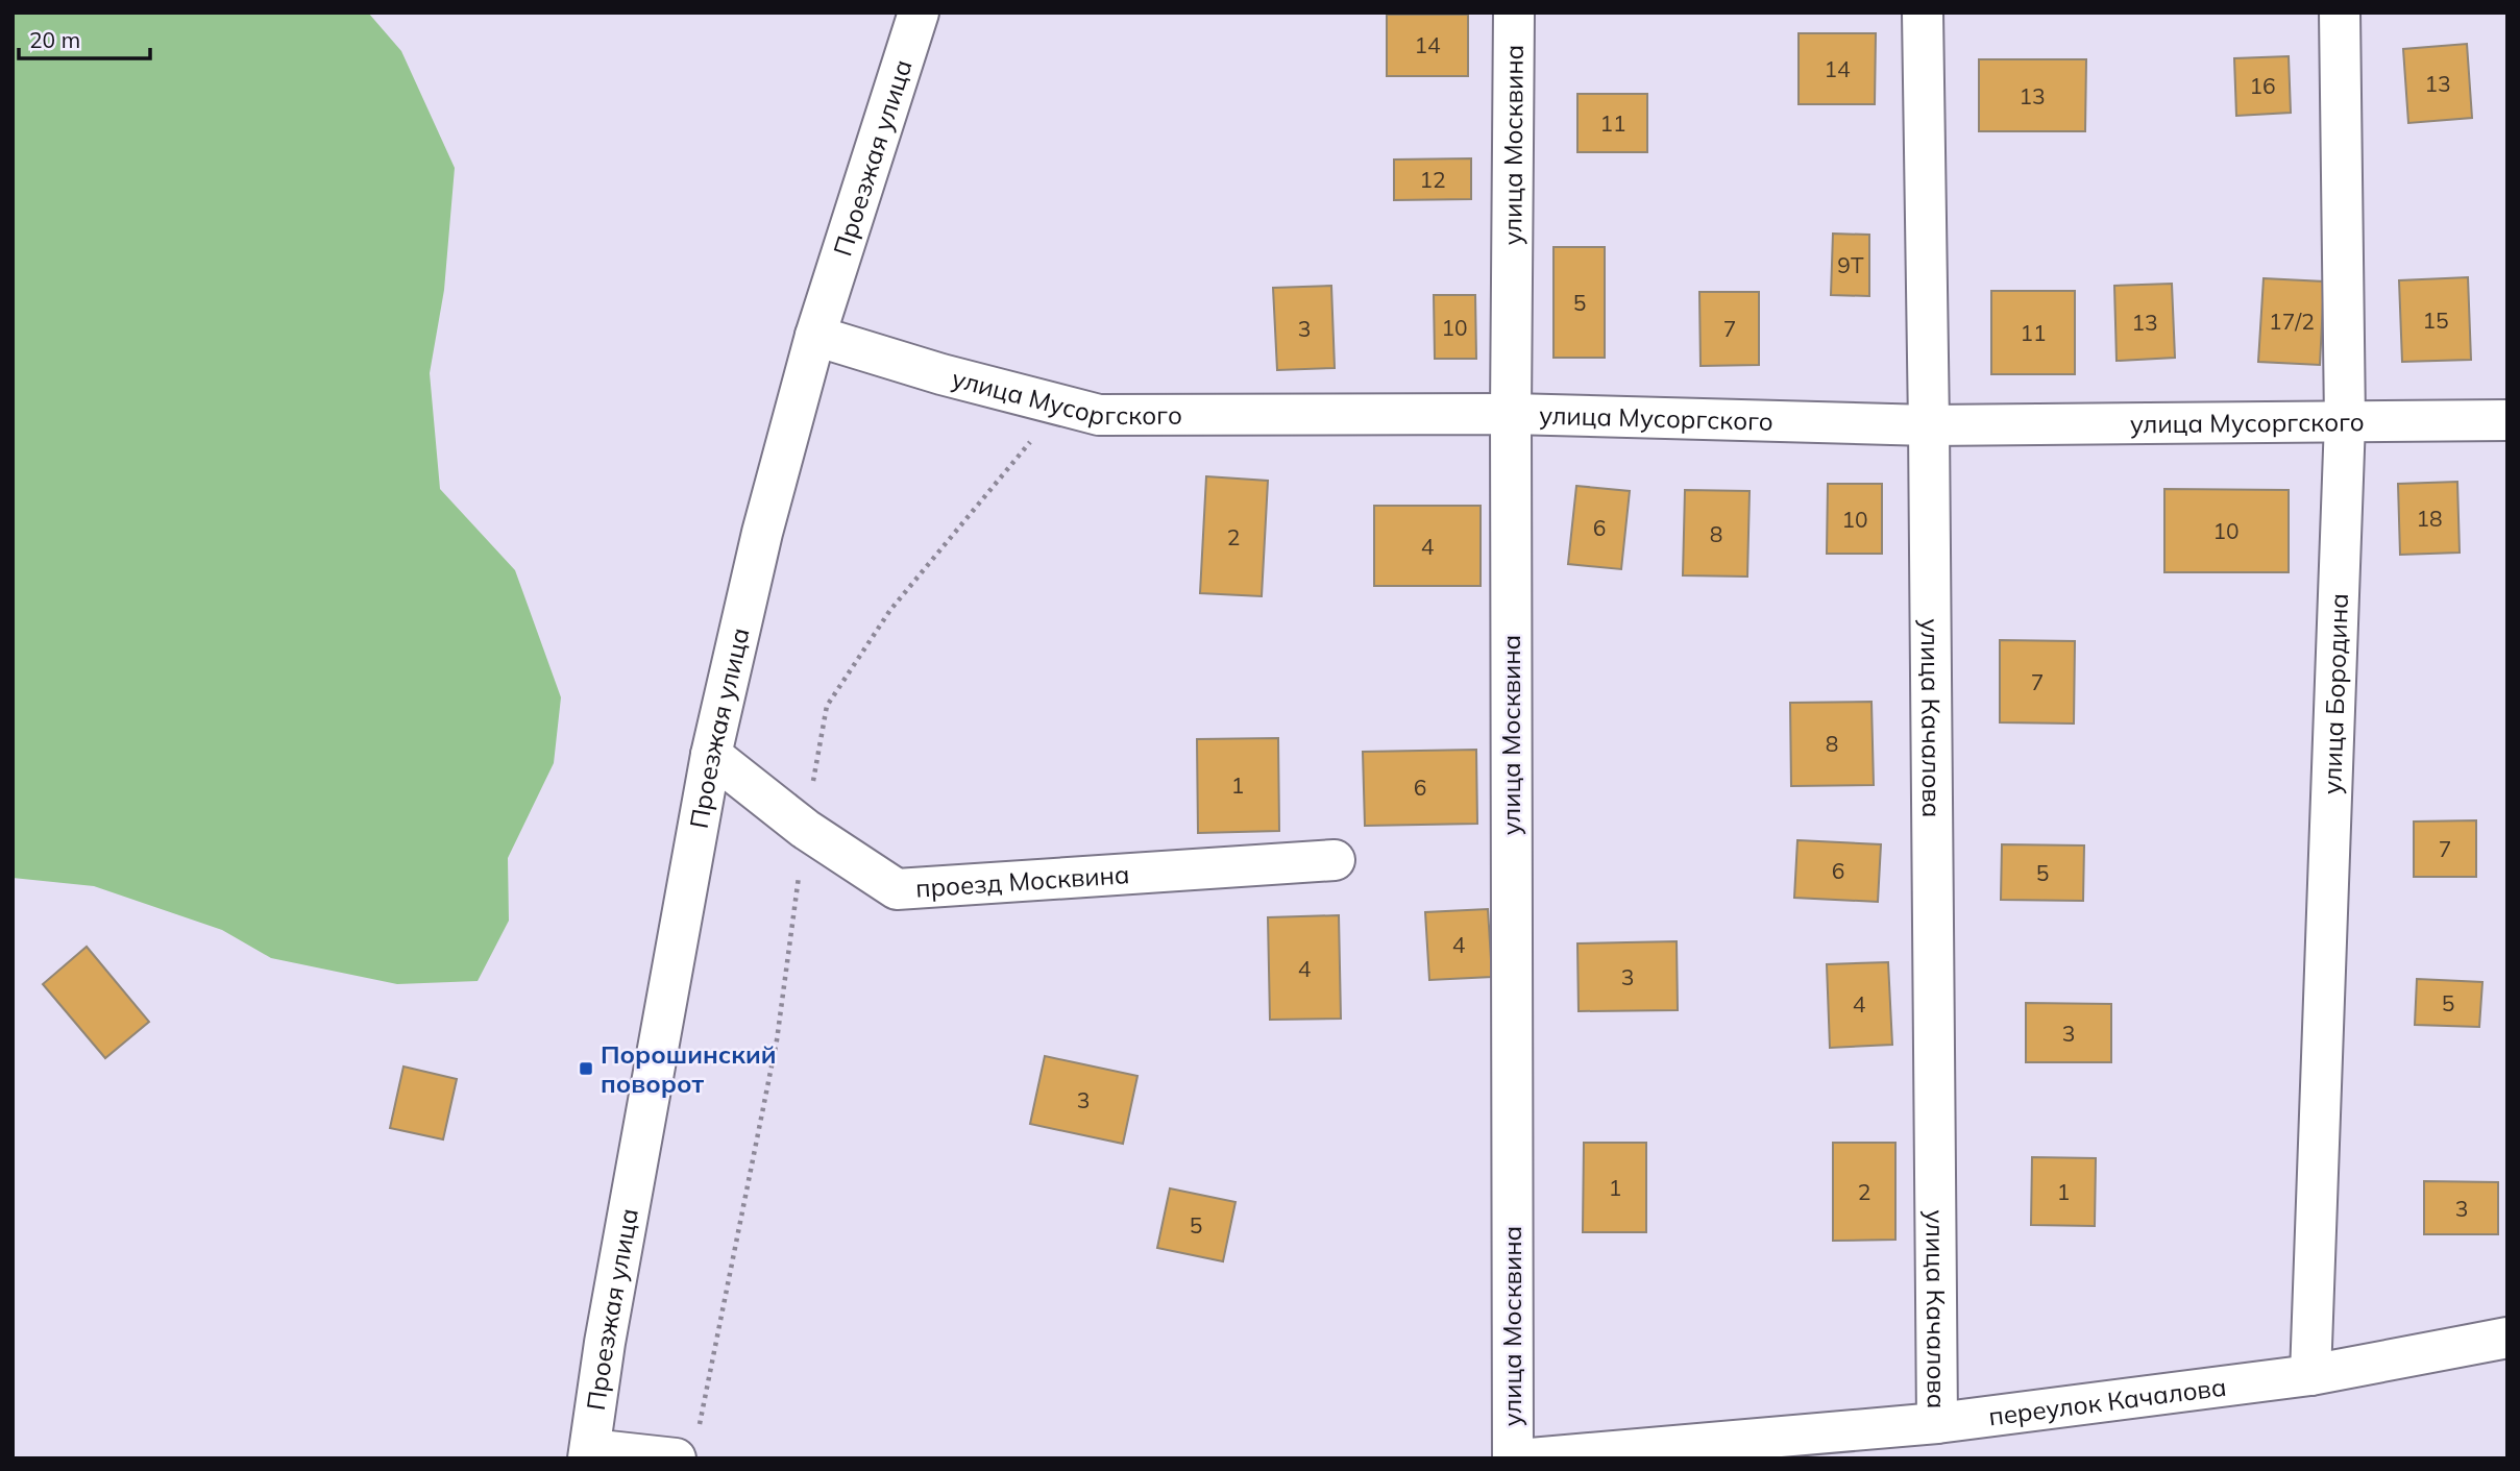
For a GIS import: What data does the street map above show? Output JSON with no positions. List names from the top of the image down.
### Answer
{
  "streets": {
    "street": [
      "улица Москвина",
      "Проезжая улица",
      "улица Мусоргского",
      "улица Бородина",
      "улица Качалова",
      "проезд Москвина",
      "переулок Качалова"
    ]
  },
  "crossings": [
    ["улица Москвина", "улица Мусоргского"],
    ["Проезжая улица", "улица Мусоргского"],
    ["Проезжая улица", "проезд Москвина"],
    ["улица Мусоргского", "улица Бородина"],
    ["улица Мусоргского", "улица Качалова"],
    ["улица Бородина", "переулок Качалова"],
    ["улица Качалова", "переулок Качалова"]
  ],
  "places": {
    "transit": ["Порошинский поворот"]
  },
  "house_numbers": [
    "14",
    "14",
    "13",
    "16",
    "13",
    "11",
    "12",
    "9Т",
    "5",
    "15",
    "17/2",
    "13",
    "10",
    "3",
    "7",
    "11",
    "18",
    "10",
    "6",
    "10",
    "8",
    "2",
    "4",
    "7",
    "8",
    "1",
    "6",
    "7",
    "6",
    "5",
    "4",
    "4",
    "3",
    "5",
    "4",
    "3",
    "3",
    "1",
    "2",
    "1",
    "3",
    "5"
  ],
  "scale_bar": "20 m"
}
